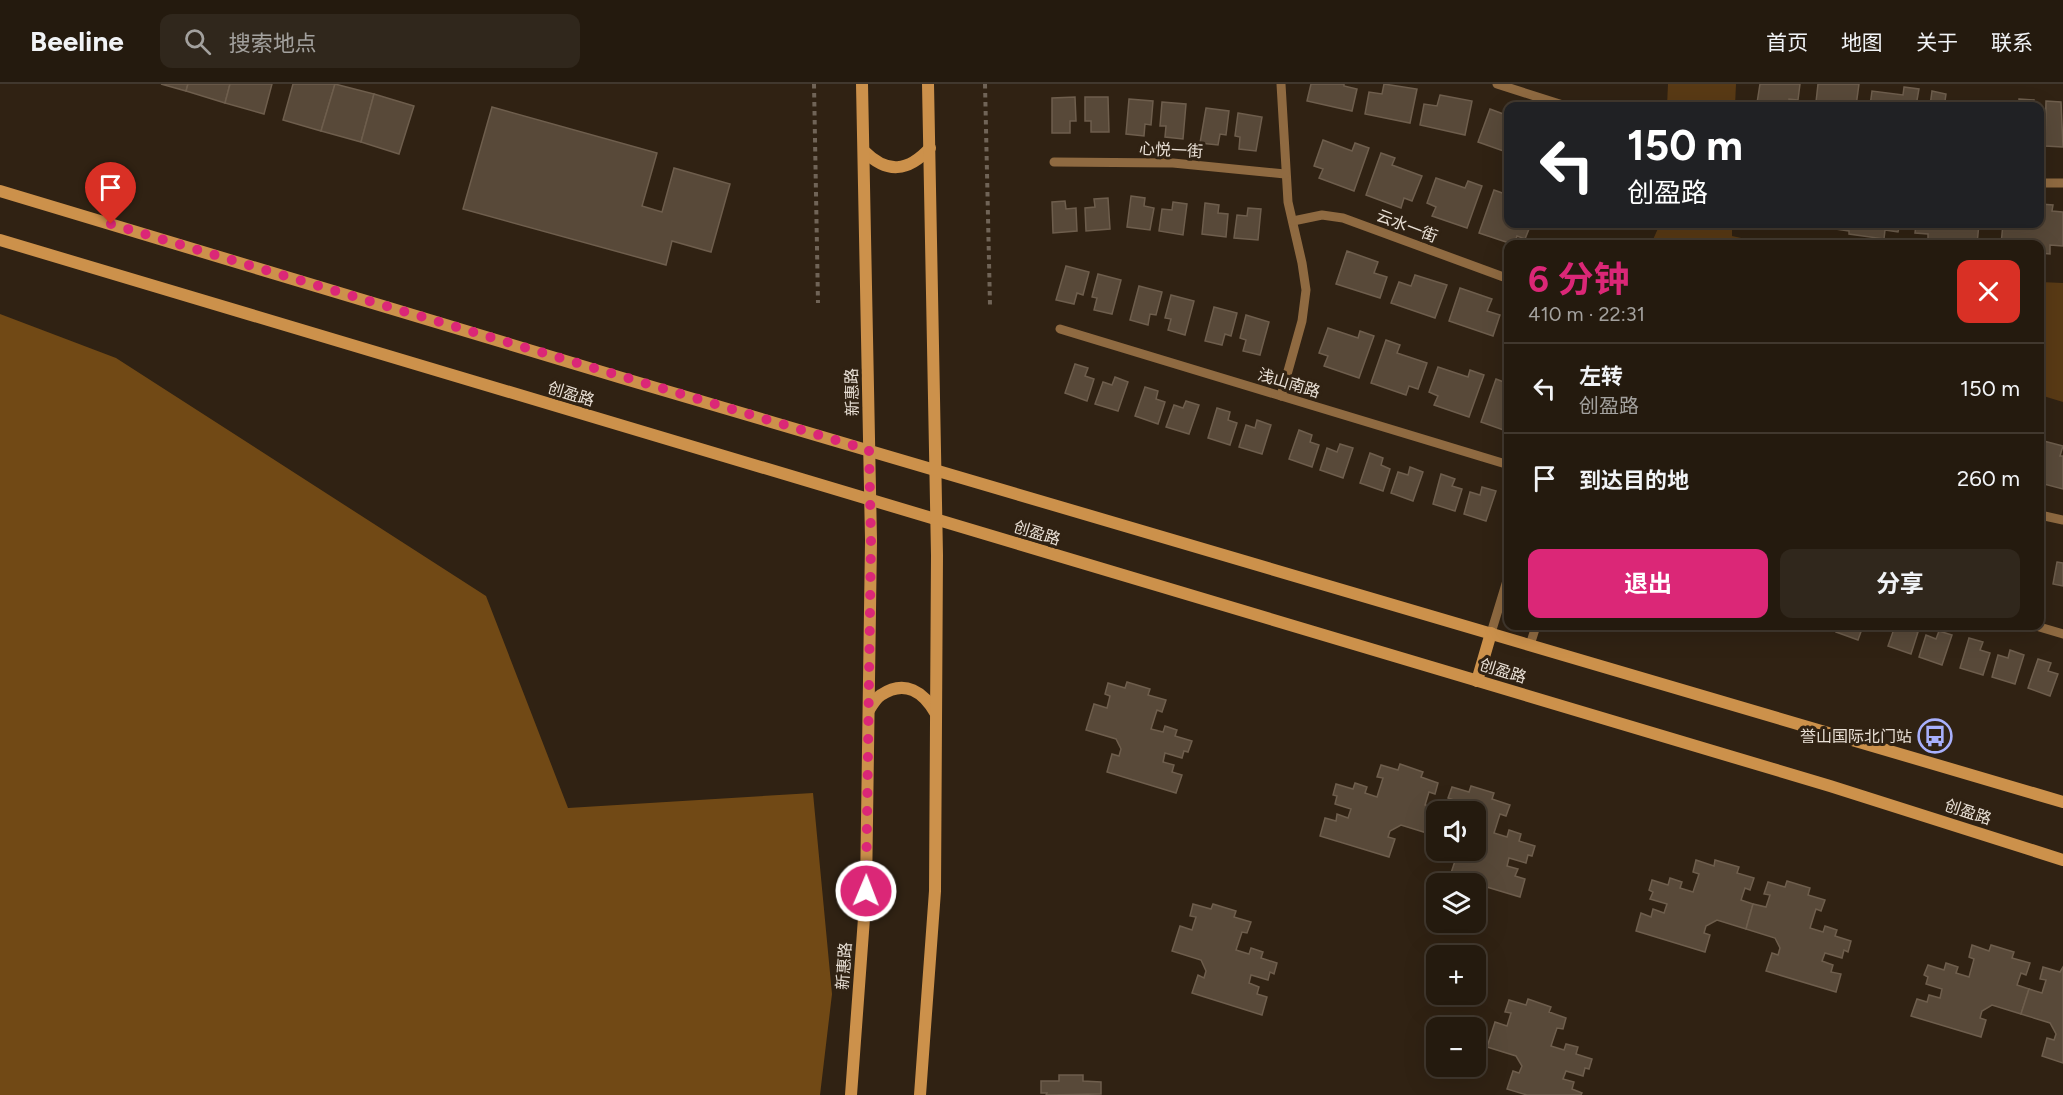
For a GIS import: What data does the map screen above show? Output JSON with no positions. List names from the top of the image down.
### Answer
{
  "streets": {
    "street": ["新惠路", "创盈路"],
    "lane": ["心悦一街", "云水一街", "浅山南路"]
  },
  "crossings": [
    ["新惠路", "创盈路"]
  ],
  "places": {
    "bus stop": ["誉山国际北门站"]
  },
  "page": {
    "header": "Beeline",
    "search": "搜索地点",
    "nav": [
      "首页",
      "地图",
      "关于",
      "联系"
    ],
    "turn": ["150 m", "创盈路"],
    "heading": ["6 分钟", "410 m · 22:31"],
    "list": [
      {
        "name": "左转",
        "note": "创盈路",
        "value": "150 m"
      },
      {
        "name": "到达目的地",
        "value": "260 m"
      }
    ],
    "buttons": ["退出", "分享"],
    "map_buttons": ["+", "−"]
  }
}
